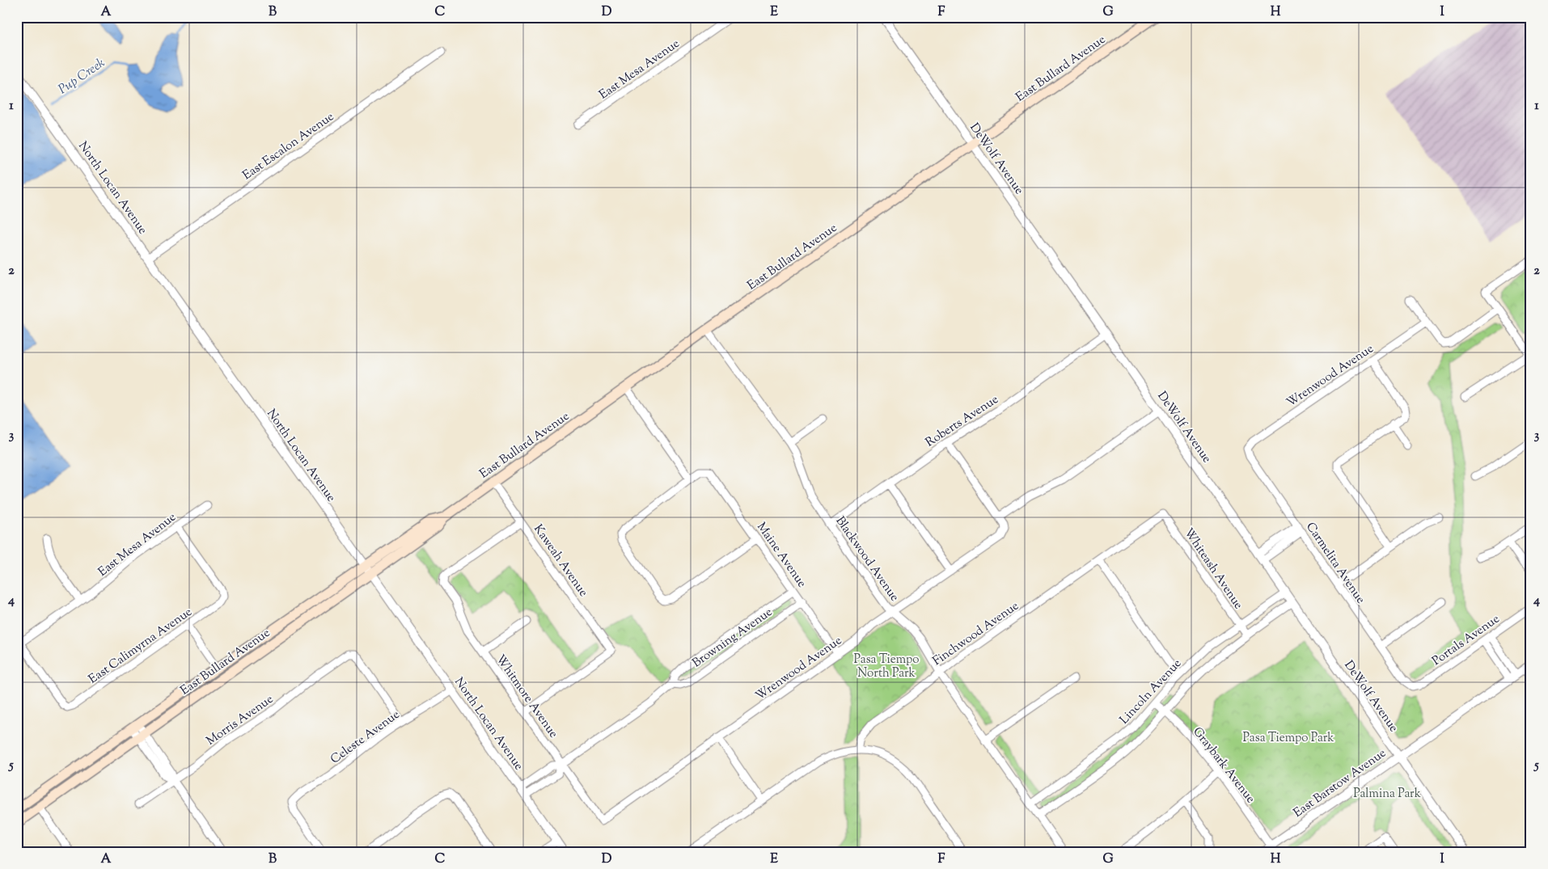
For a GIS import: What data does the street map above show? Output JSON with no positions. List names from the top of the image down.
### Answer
{
  "streets": {
    "main road": ["East Bullard Avenue"],
    "street": [
      "East Mesa Avenue",
      "East Escalon Avenue",
      "DeWolf Avenue",
      "North Locan Avenue",
      "Wrenwood Avenue",
      "Roberts Avenue",
      "Maine Avenue",
      "Blackwood Avenue",
      "Kaweah Avenue",
      "Carmelita Avenue",
      "Whiteash Avenue",
      "Finchwood Avenue",
      "Browning Avenue",
      "Portals Avenue",
      "East Calimyrna Avenue",
      "Lincoln Avenue",
      "Whitmore Avenue",
      "Morris Avenue",
      "Celeste Avenue",
      "Graybark Avenue",
      "East Barstow Avenue"
    ]
  },
  "crossings": [
    ["East Bullard Avenue", "DeWolf Avenue"],
    ["East Bullard Avenue", "North Locan Avenue"],
    ["East Bullard Avenue", "Blackwood Avenue"],
    ["East Bullard Avenue", "Kaweah Avenue"],
    ["East Mesa Avenue", "East Calimyrna Avenue"],
    ["East Escalon Avenue", "North Locan Avenue"],
    ["DeWolf Avenue", "Roberts Avenue"],
    ["DeWolf Avenue", "Lincoln Avenue"],
    ["DeWolf Avenue", "East Barstow Avenue"],
    ["North Locan Avenue", "Browning Avenue"],
    ["North Locan Avenue", "Celeste Avenue"],
    ["Wrenwood Avenue", "Maine Avenue"],
    ["Wrenwood Avenue", "Blackwood Avenue"],
    ["Wrenwood Avenue", "Carmelita Avenue"],
    ["Wrenwood Avenue", "Whitmore Avenue"],
    ["Roberts Avenue", "Blackwood Avenue"],
    ["Maine Avenue", "Browning Avenue"],
    ["Blackwood Avenue", "Finchwood Avenue"],
    ["Blackwood Avenue", "Lincoln Avenue"],
    ["Kaweah Avenue", "Whitmore Avenue"],
    ["Carmelita Avenue", "Portals Avenue"],
    ["Whiteash Avenue", "Finchwood Avenue"],
    ["Whiteash Avenue", "Lincoln Avenue"],
    ["Browning Avenue", "Whitmore Avenue"],
    ["Lincoln Avenue", "Graybark Avenue"],
    ["Morris Avenue", "Celeste Avenue"],
    ["Graybark Avenue", "East Barstow Avenue"]
  ],
  "water": ["Pup Creek"],
  "parks": ["Pasa Tiempo North Park", "Pasa Tiempo Park", "Palmina Park"],
  "grid": {
    "columns": [
      "A",
      "B",
      "C",
      "D",
      "E",
      "F",
      "G",
      "H",
      "I"
    ],
    "rows": [
      "1",
      "2",
      "3",
      "4",
      "5"
    ]
  }
}
